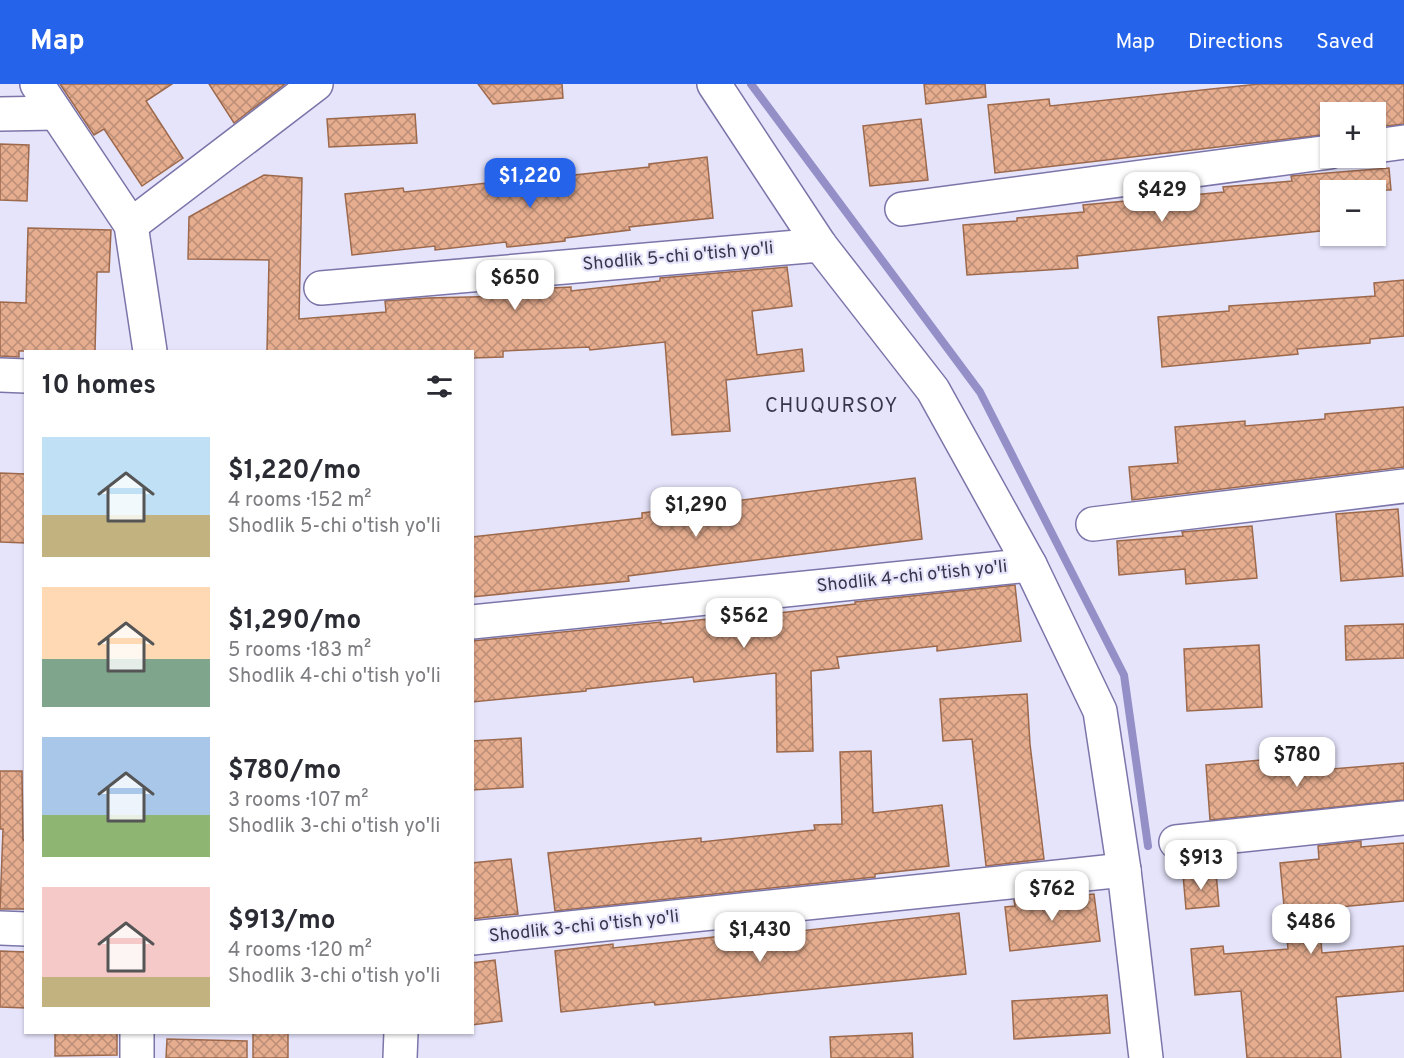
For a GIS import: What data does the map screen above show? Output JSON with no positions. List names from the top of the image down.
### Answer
{
  "streets": {
    "street": ["Shodlik 5-chi o'tish yo'li", "Shodlik 4-chi o'tish yo'li", "Shodlik 3-chi o'tish yo'li"]
  },
  "districts": ["CHUQURSOY"],
  "page": {
    "header": "Map",
    "nav": ["Map", "Directions", "Saved"],
    "map_buttons": ["+", "−"],
    "price": [
      "$1,220",
      "$429",
      "$650",
      "$1,290",
      "$562",
      "$780",
      "$913",
      "$762",
      "$486",
      "$1,430"
    ],
    "heading": "10 homes",
    "list": [
      {
        "name": "$1,220/mo",
        "note": "4 rooms · 152 m² · Shodlik 5-chi o'tish yo'li"
      },
      {
        "name": "$1,290/mo",
        "note": "5 rooms · 183 m² · Shodlik 4-chi o'tish yo'li"
      },
      {
        "name": "$780/mo",
        "note": "3 rooms · 107 m² · Shodlik 3-chi o'tish yo'li"
      },
      {
        "name": "$913/mo",
        "note": "4 rooms · 120 m² · Shodlik 3-chi o'tish yo'li"
      }
    ]
  }
}
